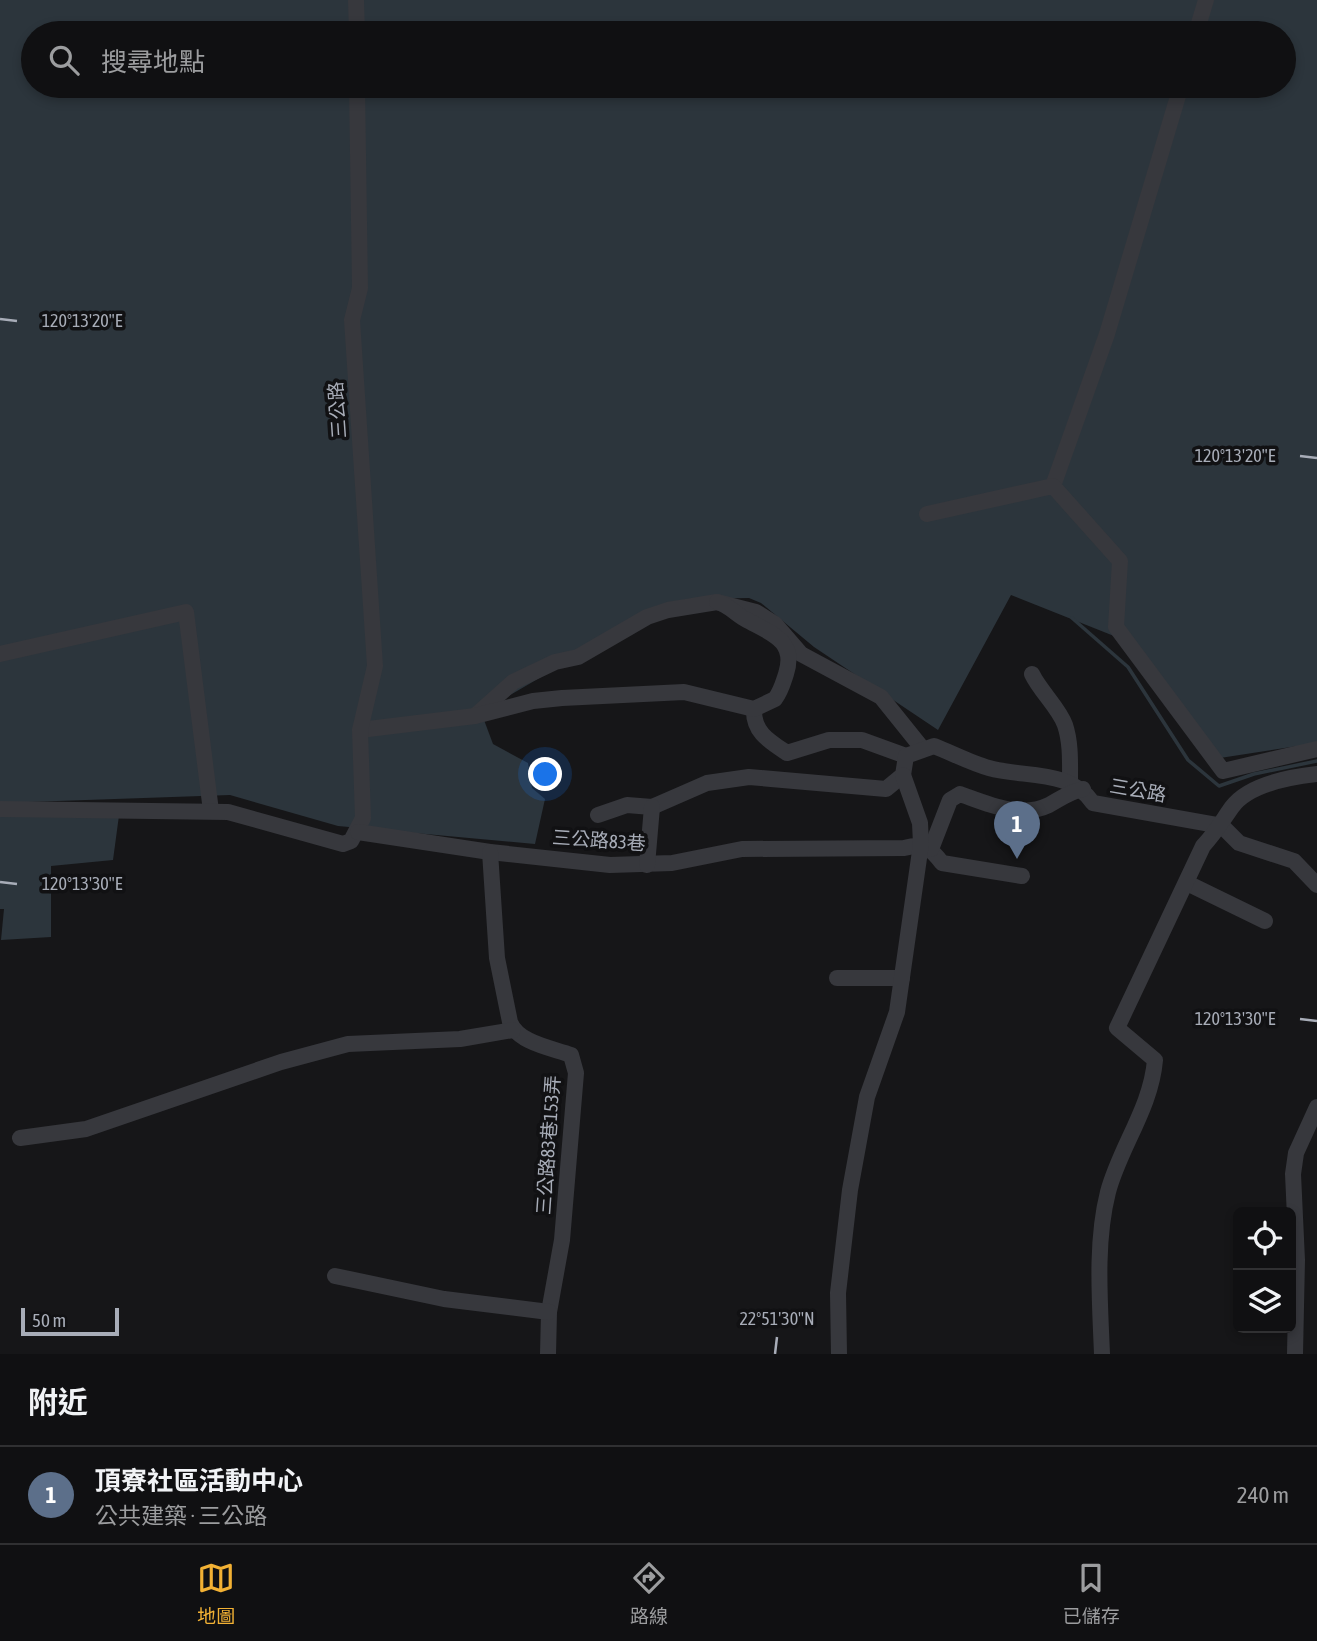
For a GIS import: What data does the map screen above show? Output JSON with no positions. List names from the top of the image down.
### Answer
{
  "streets": {
    "street": ["三公路", "三公路83巷", "三公路83巷153弄"]
  },
  "crossings": [
    ["三公路", "三公路83巷"]
  ],
  "scale_bar": "50 m",
  "page": {
    "search": "搜尋地點",
    "pins": "1",
    "scale": "50 m",
    "heading": "附近",
    "list": [
      {
        "mark": "1",
        "name": "頂寮社區活動中心",
        "note": "公共建築 · 三公路",
        "value": "240 m"
      }
    ],
    "nav": ["地圖", "路線", "已儲存"]
  },
  "coordinates": ["120°13'20\"E", "120°13'30\"E", "22°51'30\"N"]
}
